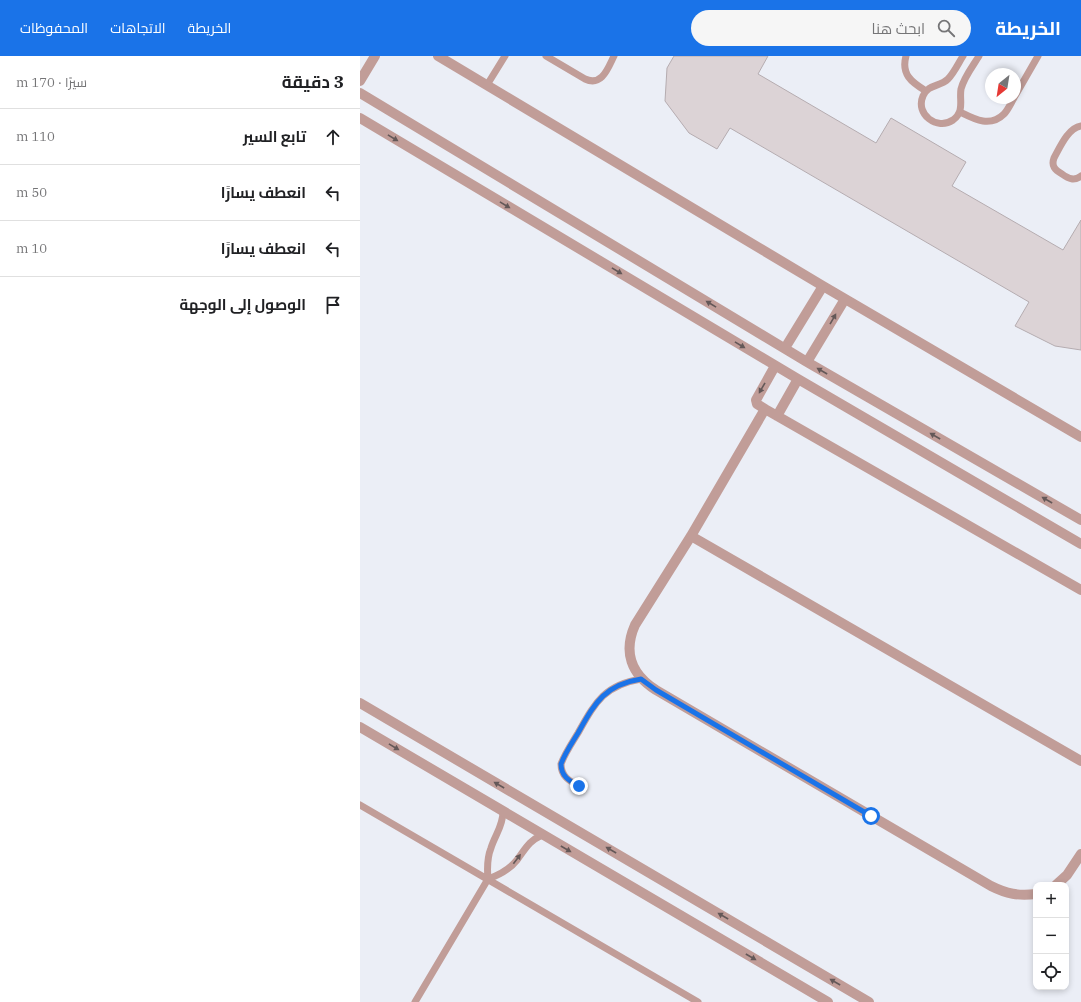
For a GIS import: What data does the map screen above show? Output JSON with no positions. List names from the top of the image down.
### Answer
{
  "north": "bottom left",
  "page": {
    "header": "الخريطة",
    "search": "ابحث هنا",
    "nav": ["الخريطة", "الاتجاهات", "المحفوظات"],
    "heading": ["3 دقيقة", "سيرًا · 170 m"],
    "list": [
      ["تابع السير", "110 m"],
      ["انعطف يسارًا", "50 m"],
      ["انعطف يسارًا", "10 m"],
      "الوصول إلى الوجهة"
    ],
    "map_buttons": ["+", "−"]
  }
}
